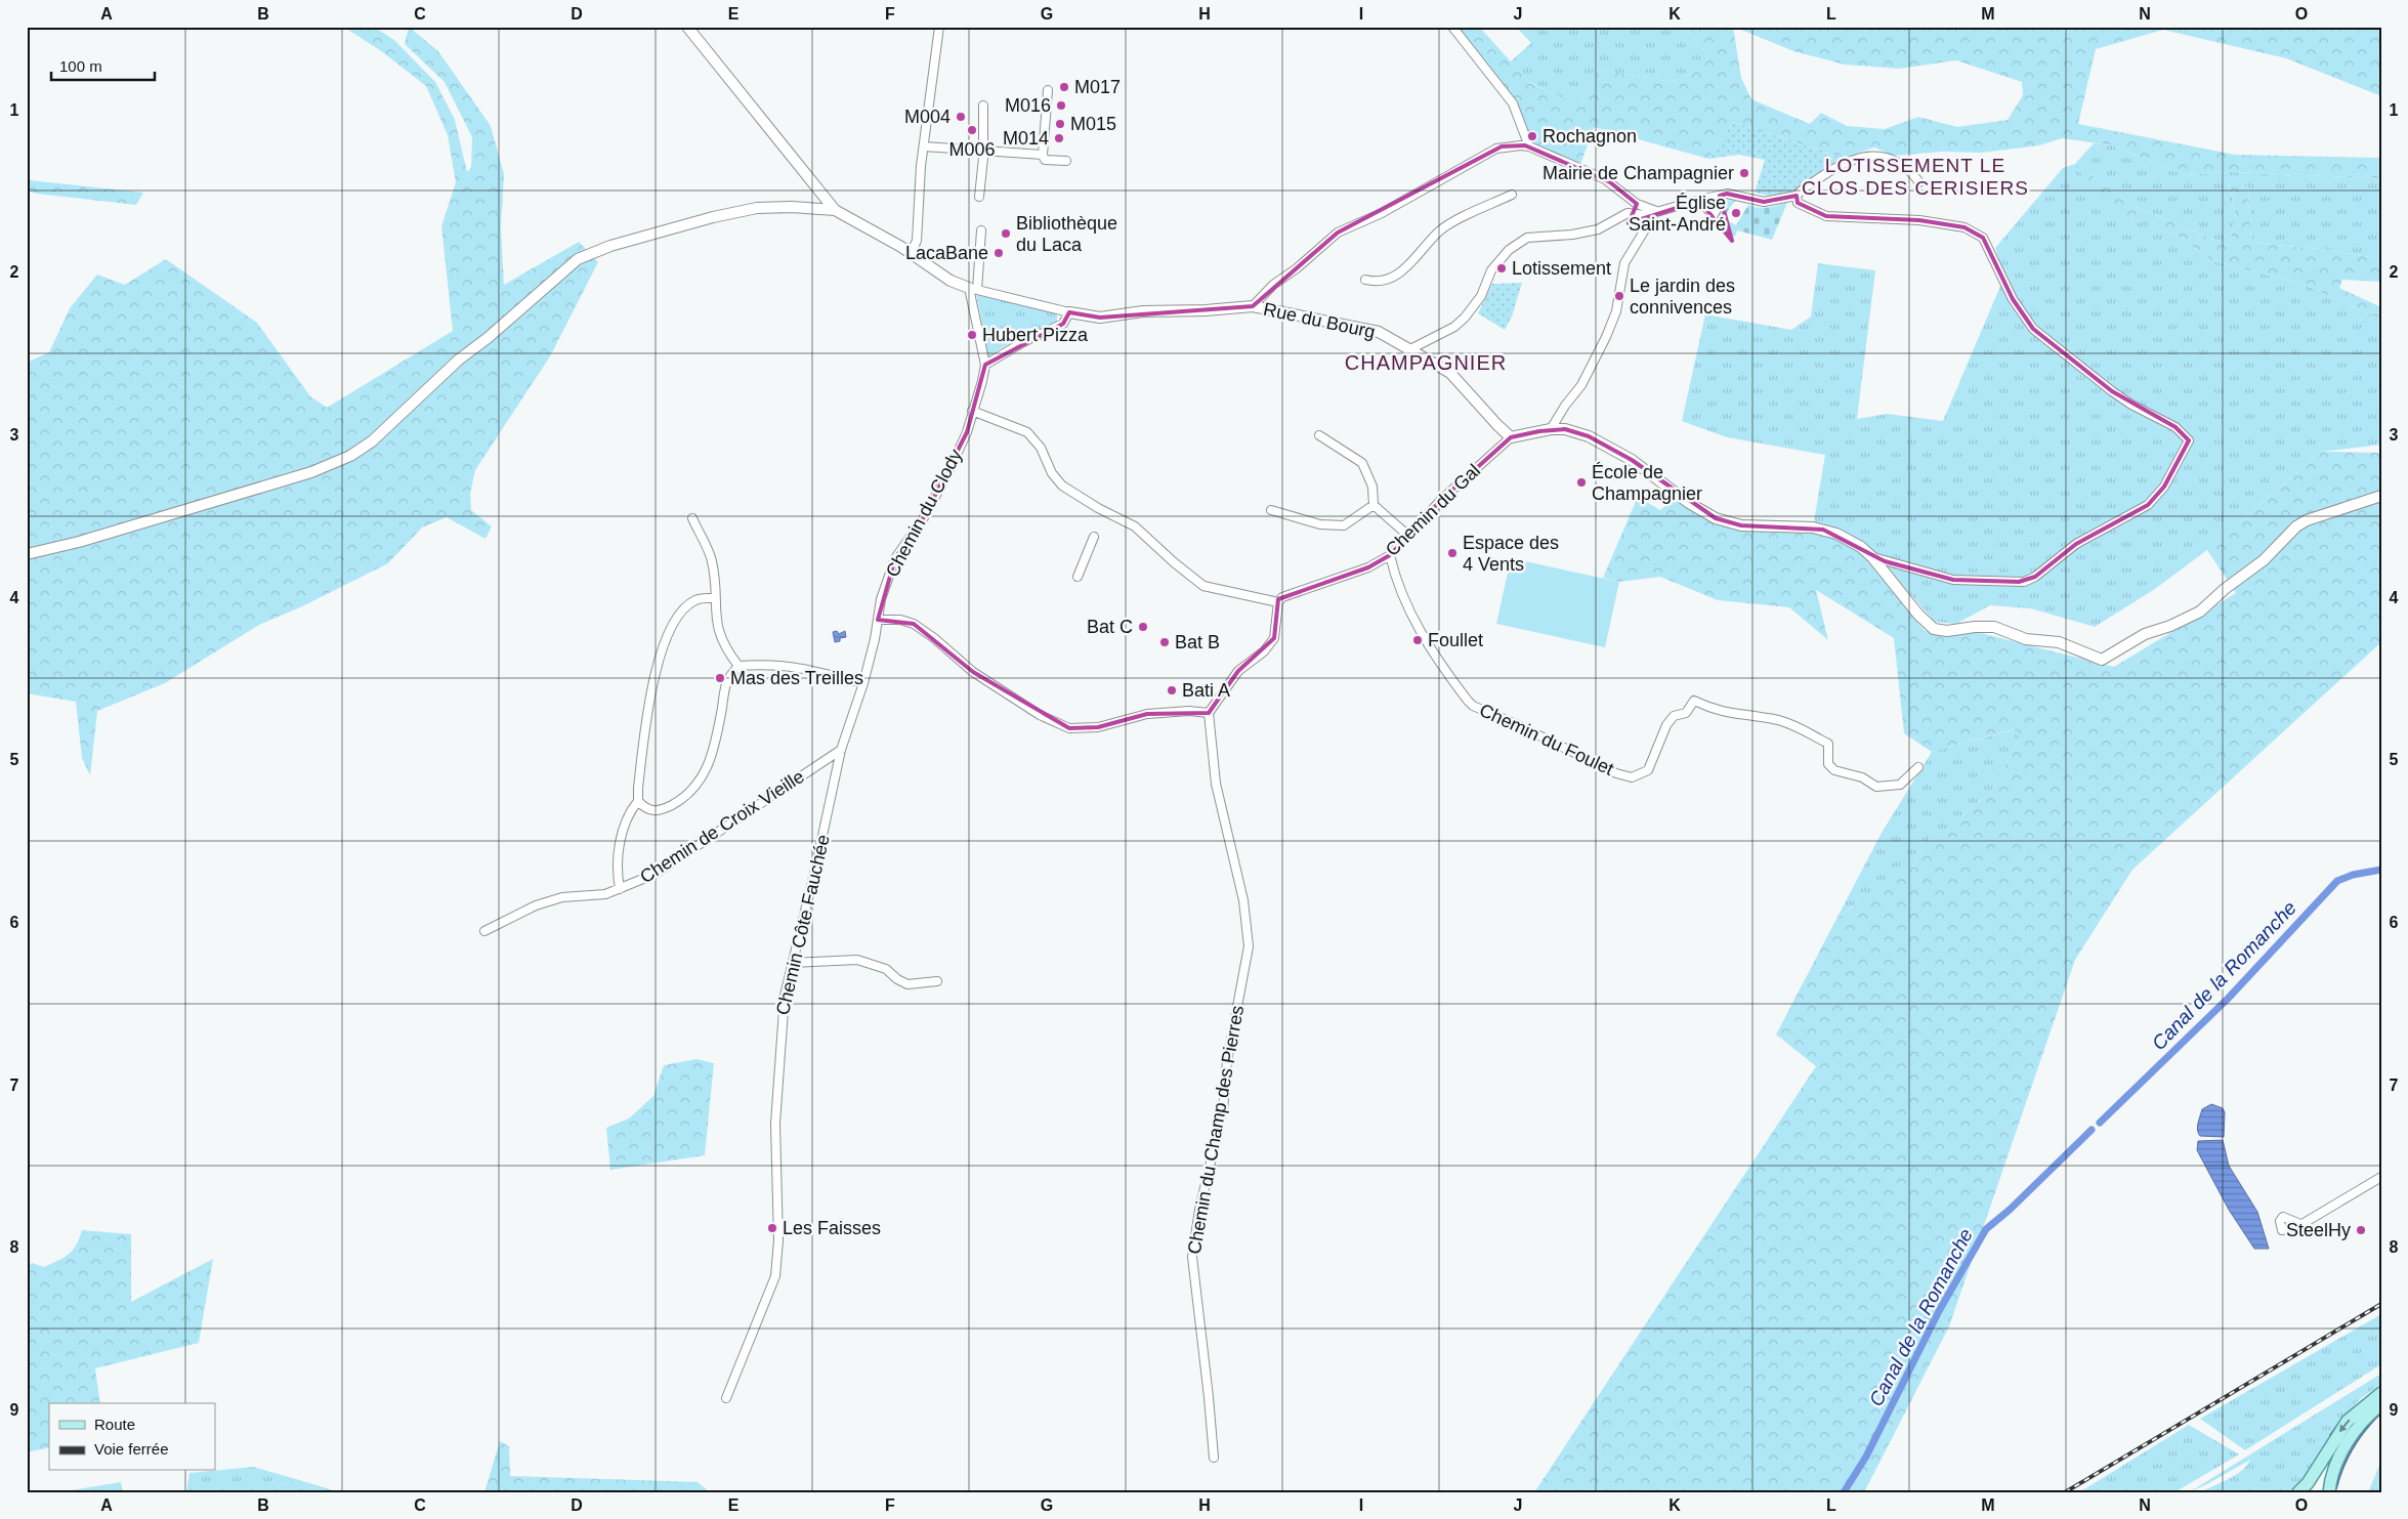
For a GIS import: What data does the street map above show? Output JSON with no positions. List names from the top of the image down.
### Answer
{
  "streets": {
    "street": [
      "Rue du Bourg",
      "Chemin du Gal",
      "Chemin du Clody",
      "Chemin du Foulet",
      "Chemin de Croix Vieille",
      "Chemin Côte Fauchée",
      "Chemin du Champ des Pierres"
    ]
  },
  "crossings": [
    ["Rue du Bourg", "Chemin du Gal"],
    ["Chemin du Gal", "Chemin du Foulet"],
    ["Chemin du Clody", "Chemin de Croix Vieille"],
    ["Chemin du Clody", "Chemin Côte Fauchée"],
    ["Chemin de Croix Vieille", "Chemin Côte Fauchée"]
  ],
  "districts": ["LOTISSEMENT LE CLOS DES CERISIERS", "CHAMPAGNIER"],
  "water": ["Canal de la Romanche"],
  "places": [
    "M017",
    "M016",
    "M004",
    "M015",
    "M006",
    "Rochagnon",
    "M014",
    "Mairie de Champagnier",
    "Église Saint-André",
    "Bibliothèque du Laca",
    "LacaBane",
    "Lotissement",
    "Le jardin des connivences",
    "Hubert Pizza",
    "École de Champagnier",
    "Espace des 4 Vents",
    "Bat C",
    "Foullet",
    "Bat B",
    "Mas des Treilles",
    "Bati A",
    "Les Faisses",
    "SteelHy"
  ],
  "legend": ["Route", "Voie ferrée"],
  "scale_bar": "100 m",
  "grid": {
    "columns": [
      "A",
      "B",
      "C",
      "D",
      "E",
      "F",
      "G",
      "H",
      "I",
      "J",
      "K",
      "L",
      "M",
      "N",
      "O"
    ],
    "rows": [
      "1",
      "2",
      "3",
      "4",
      "5",
      "6",
      "7",
      "8",
      "9"
    ]
  }
}
